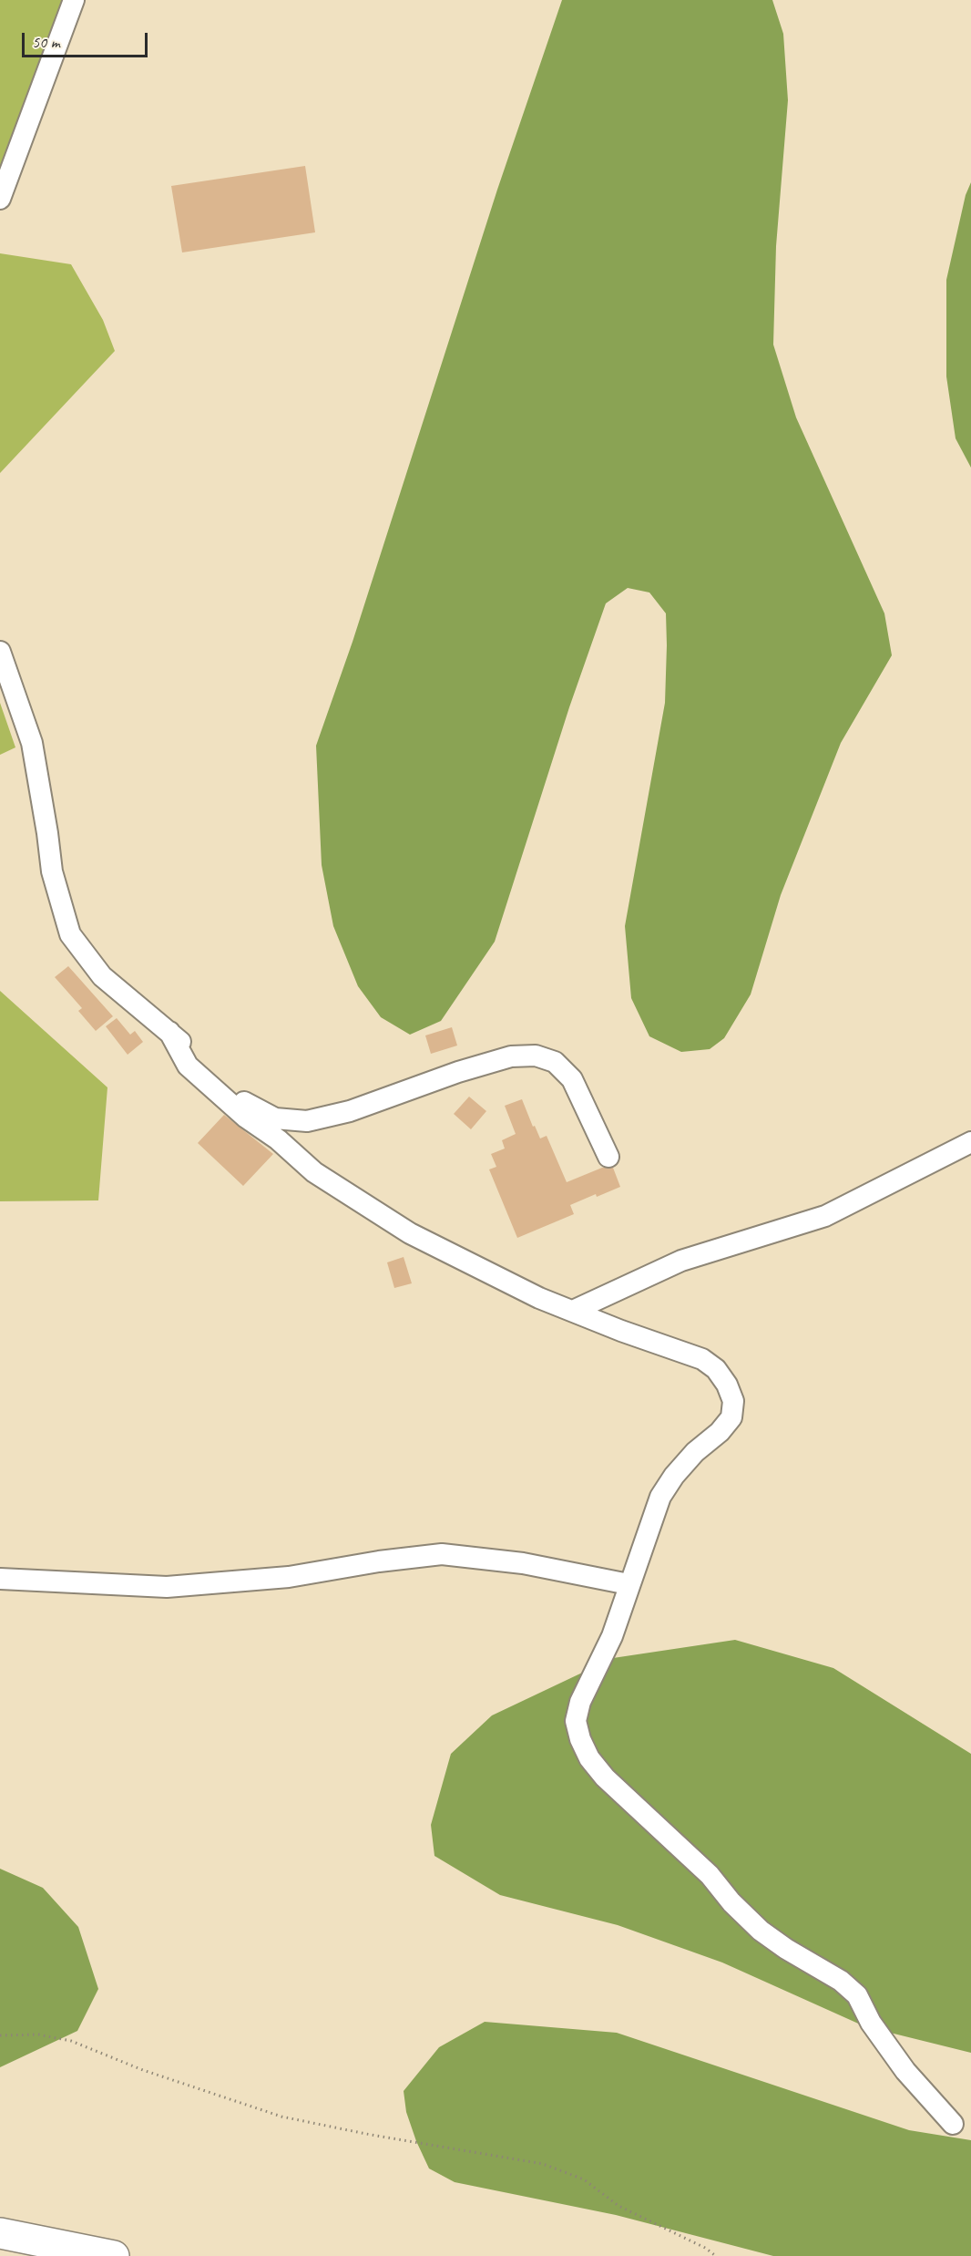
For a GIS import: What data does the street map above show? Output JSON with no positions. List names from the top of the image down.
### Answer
{
  "scale_bar": "50 m"
}
